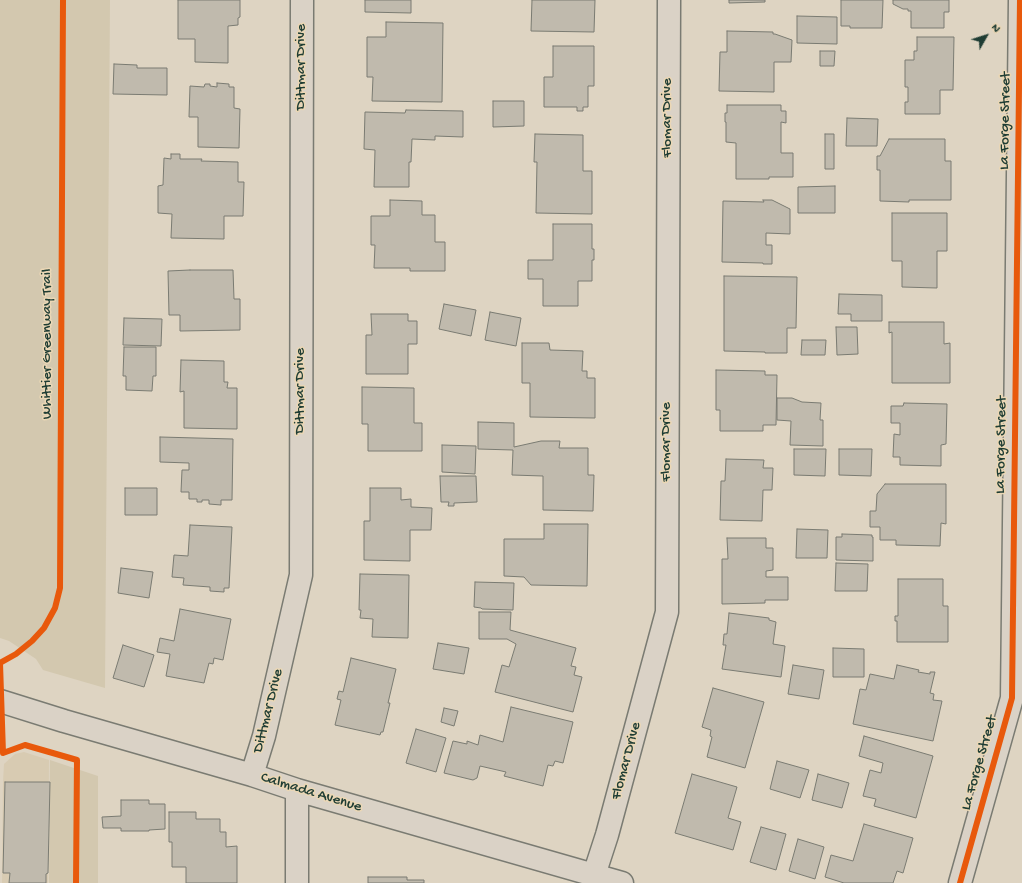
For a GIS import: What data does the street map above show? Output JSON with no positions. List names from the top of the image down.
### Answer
{
  "streets": {
    "street": [
      "Dittmar Drive",
      "Flomar Drive",
      "La Forge Street",
      "Calmada Avenue"
    ],
    "cycle path": ["Whittier Greenway Trail"]
  },
  "crossings": [
    ["Dittmar Drive", "Calmada Avenue"],
    ["Flomar Drive", "Calmada Avenue"]
  ],
  "north": "top right"
}
